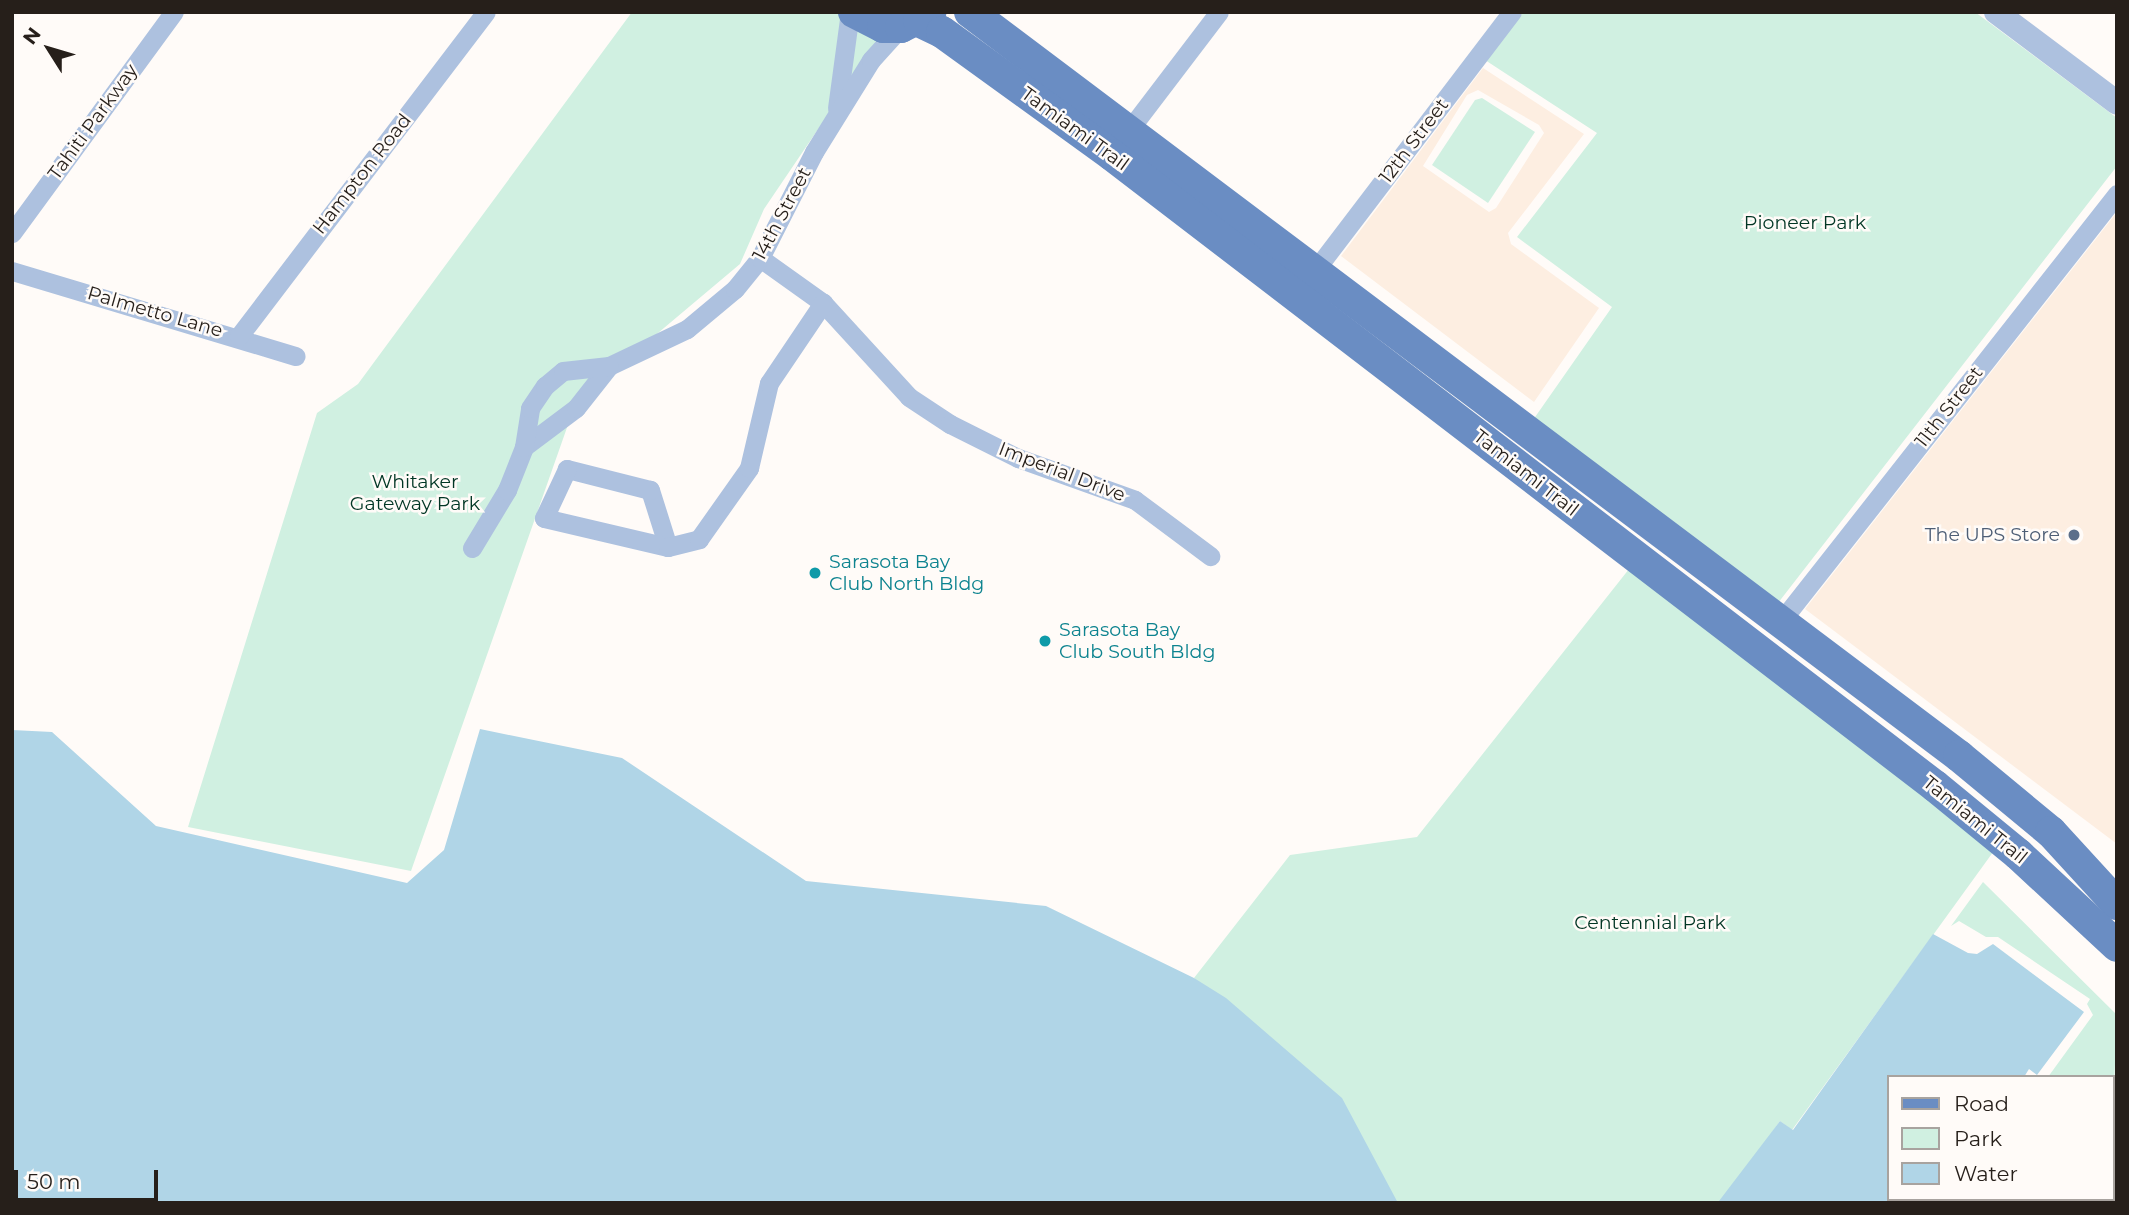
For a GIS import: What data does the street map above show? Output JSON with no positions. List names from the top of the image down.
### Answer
{
  "streets": {
    "main road": ["Tamiami Trail"],
    "street": [
      "Tahiti Parkway",
      "12th Street",
      "Hampton Road",
      "14th Street",
      "Palmetto Lane",
      "11th Street",
      "Imperial Drive"
    ]
  },
  "crossings": [
    ["Tamiami Trail", "12th Street"],
    ["Tamiami Trail", "14th Street"],
    ["Tamiami Trail", "11th Street"],
    ["Hampton Road", "Palmetto Lane"],
    ["14th Street", "Imperial Drive"]
  ],
  "parks": ["Pioneer Park", "Whitaker Gateway Park", "Centennial Park"],
  "places": ["The UPS Store", "Sarasota Bay Club North Bldg", "Sarasota Bay Club South Bldg"],
  "legend": ["Road", "Park", "Water"],
  "scale_bar": "50 m",
  "north": "top left"
}
